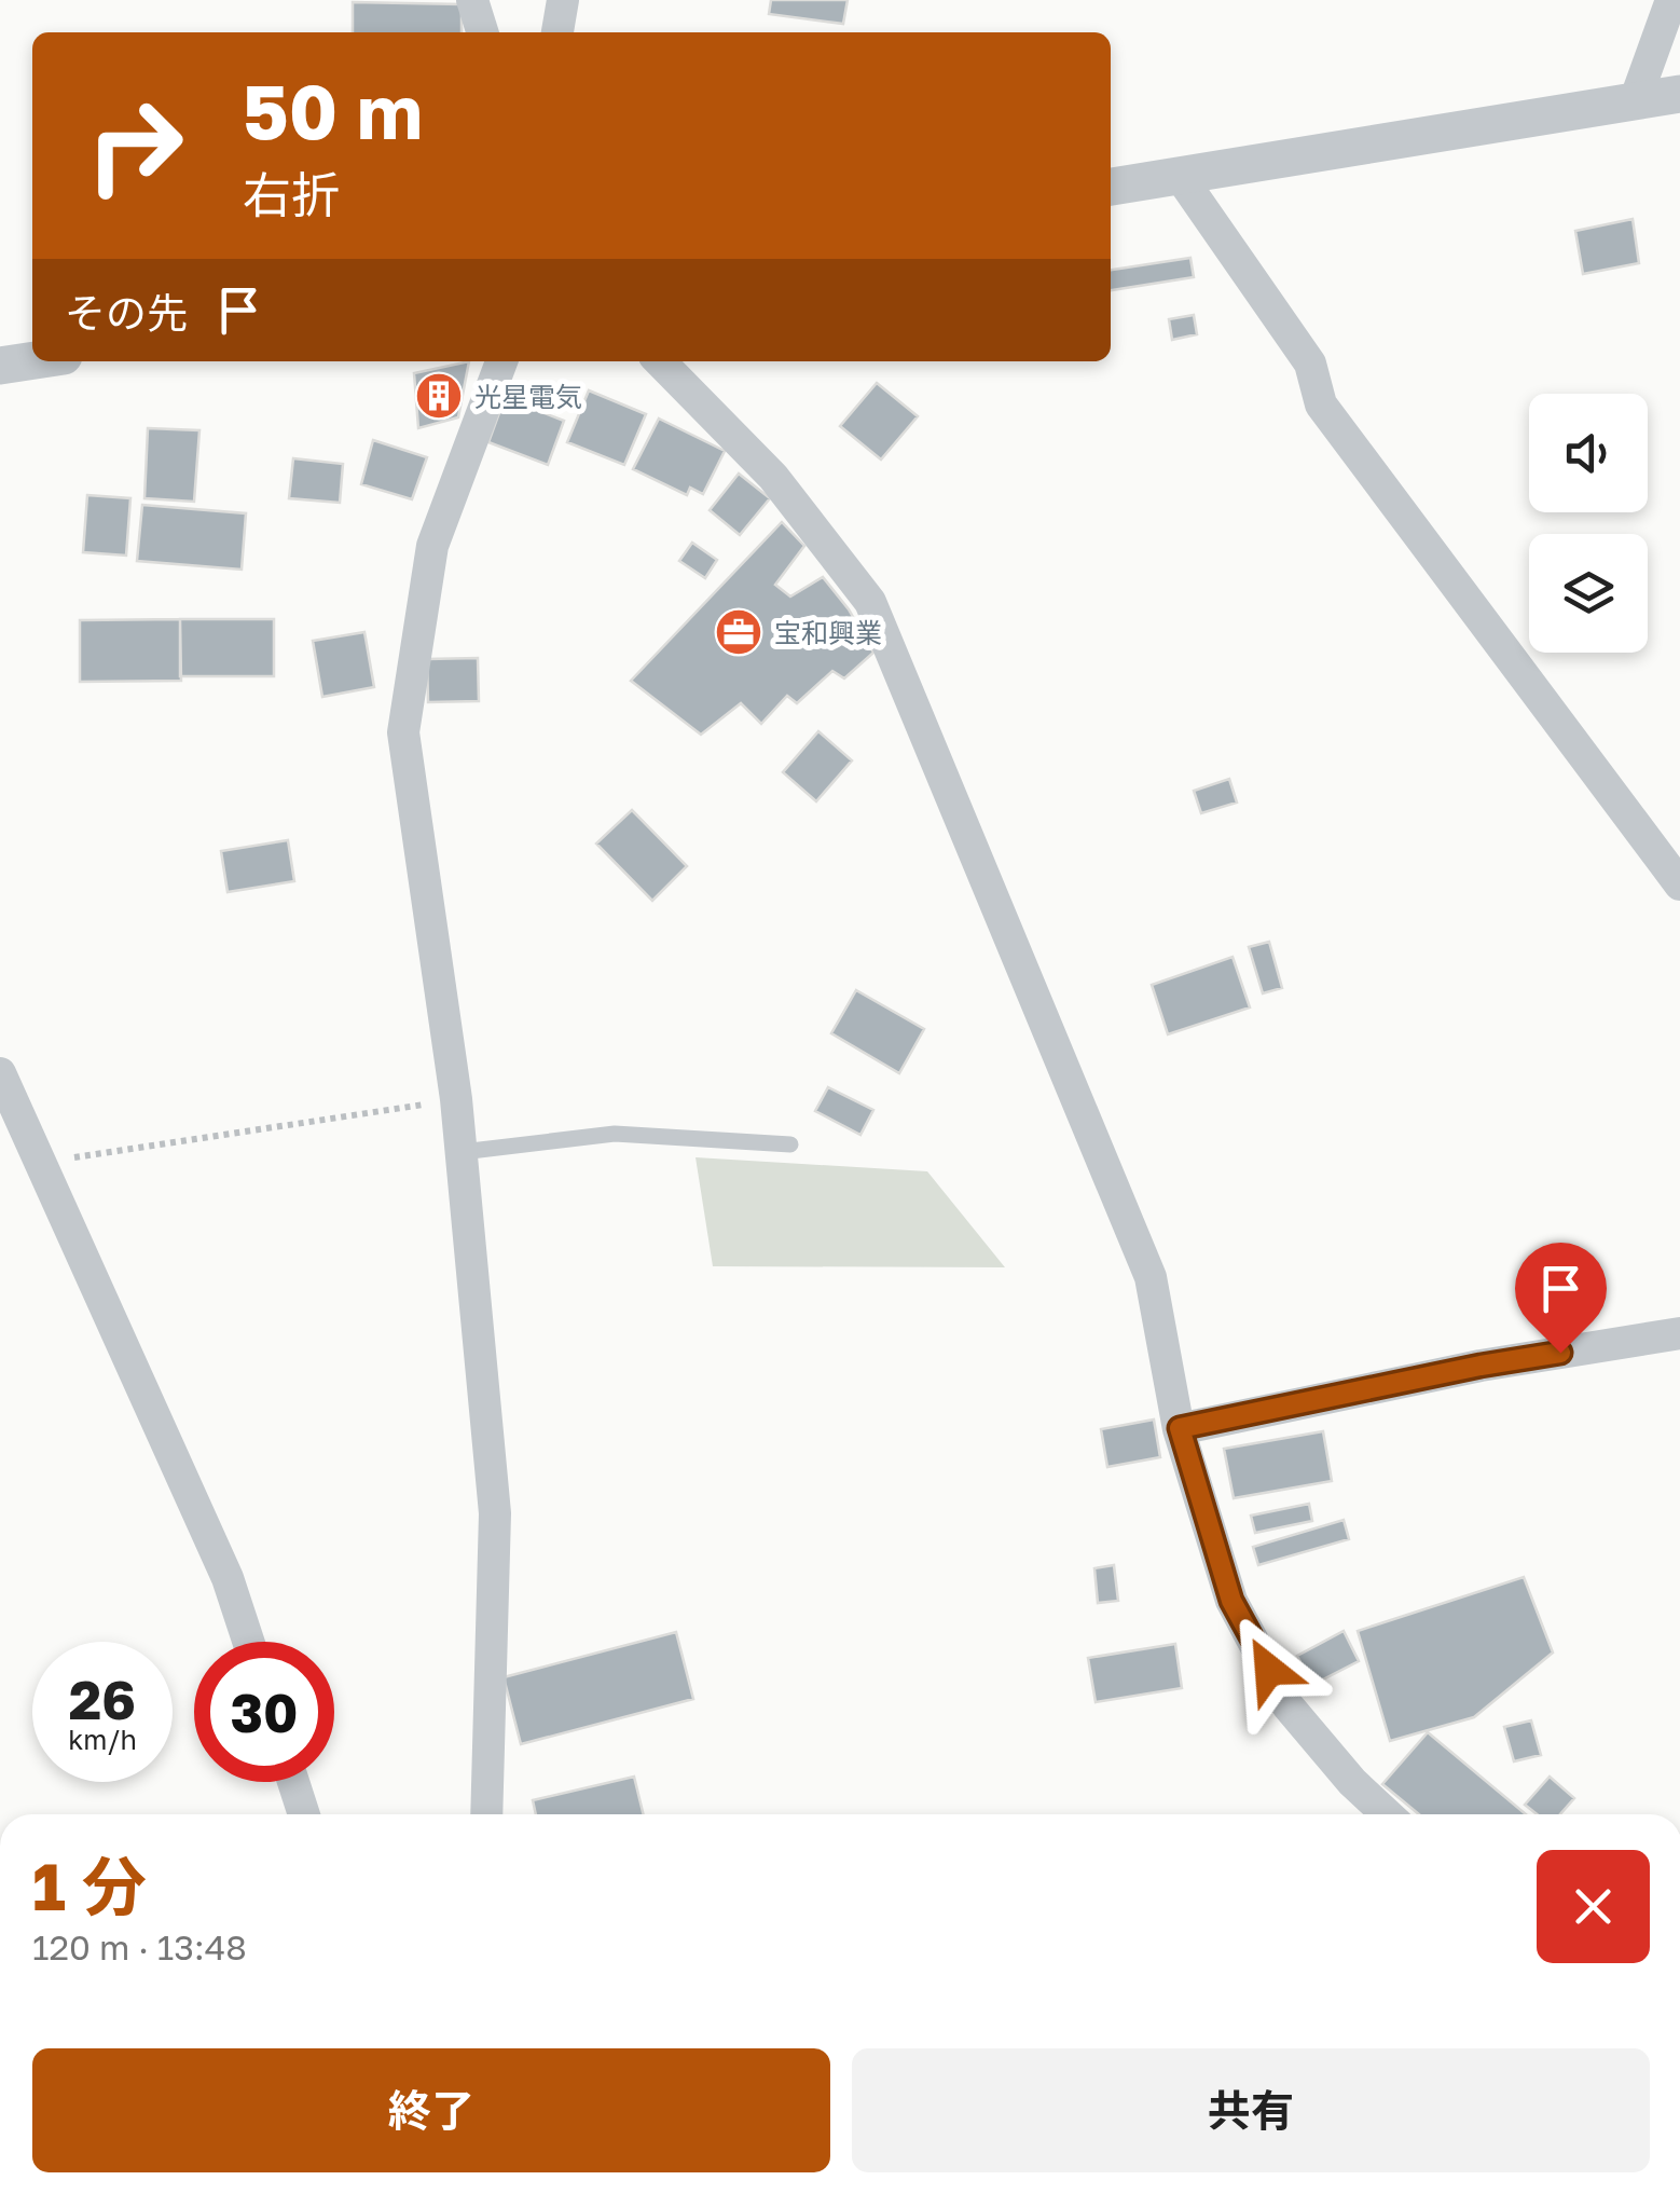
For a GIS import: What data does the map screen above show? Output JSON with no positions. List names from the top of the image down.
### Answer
{
  "places": {
    "building": ["光星電気"],
    "office": ["宝和興業"]
  },
  "page": {
    "turn": ["50 m", "右折"],
    "then": "その先",
    "speed": "26 km/h",
    "limit": "30",
    "heading": ["1 分", "120 m · 13:48"],
    "buttons": ["終了", "共有"]
  }
}
